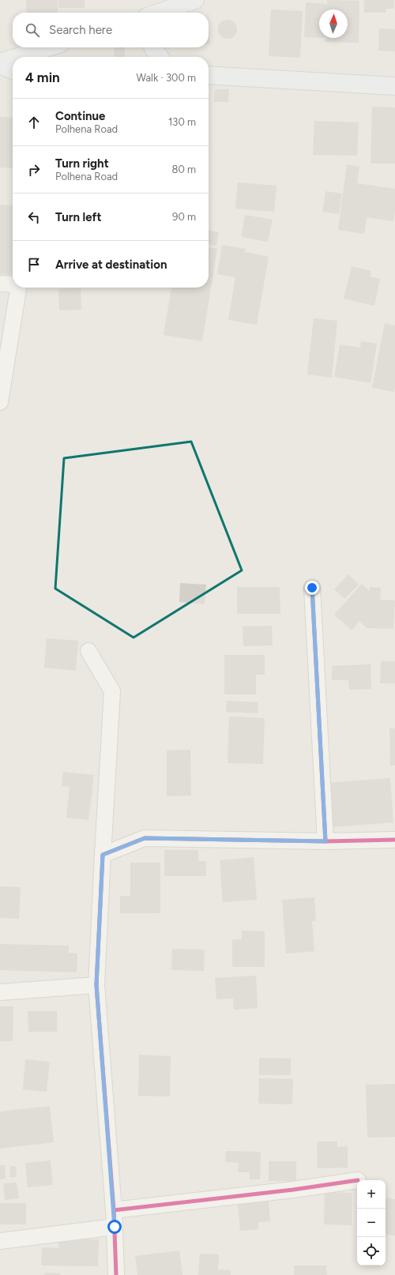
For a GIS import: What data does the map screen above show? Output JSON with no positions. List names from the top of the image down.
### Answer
{
  "north": "top",
  "page": {
    "search": "Search here",
    "heading": ["4 min", "Walk · 300 m"],
    "list": [
      ["Continue", "Polhena Road", "130 m"],
      ["Turn right", "Polhena Road", "80 m"],
      ["Turn left", "90 m"],
      "Arrive at destination"
    ],
    "map_buttons": ["+", "−"]
  }
}
